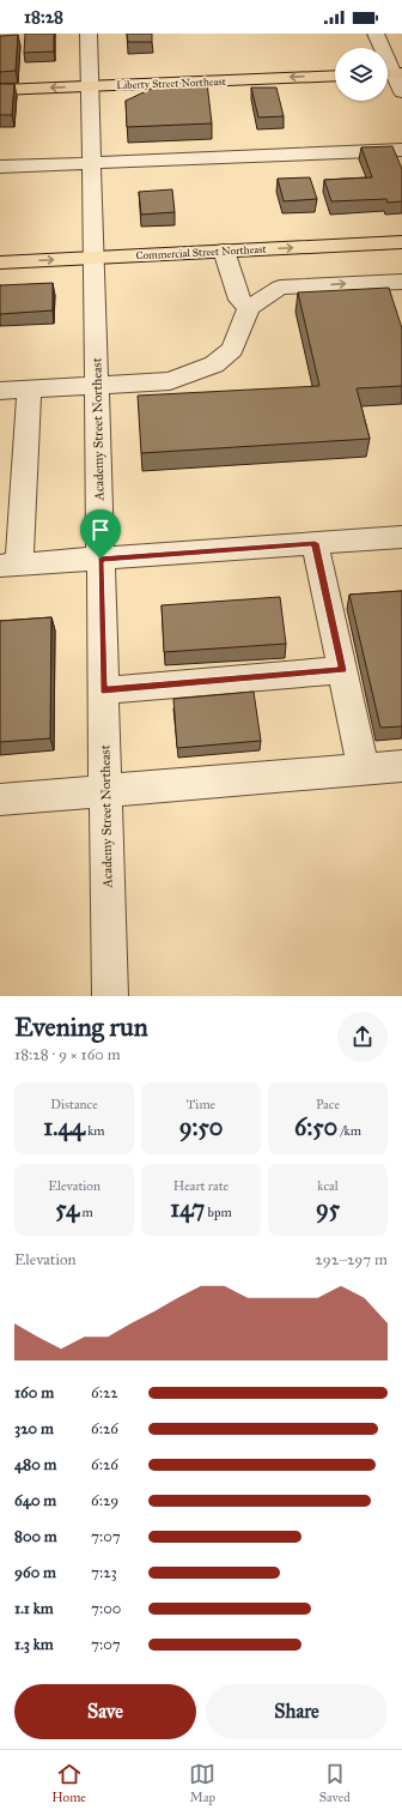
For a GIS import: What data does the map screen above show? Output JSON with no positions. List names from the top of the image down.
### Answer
{
  "streets": {
    "highway": ["Liberty Street Northeast", "Commercial Street Northeast"],
    "street": ["Academy Street Northeast"]
  },
  "crossings": [
    ["Liberty Street Northeast", "Academy Street Northeast"],
    ["Commercial Street Northeast", "Academy Street Northeast"]
  ],
  "one_way": ["Liberty Street Northeast", "Commercial Street Northeast"],
  "page": {
    "status": "18:28",
    "heading": ["Evening run", "18:28 · 9 × 160 m"],
    "stats": [
      ["Distance", "1.44 km"],
      ["Time", "9:50"],
      ["Pace", "6:50 /km"],
      ["Elevation", "54 m"],
      ["Heart rate", "147 bpm"],
      ["kcal", "95"]
    ],
    "chart": ["Elevation", "292–297 m"],
    "list": [
      {
        "name": "160 m",
        "note": "6:22"
      },
      {
        "name": "320 m",
        "note": "6:26"
      },
      {
        "name": "480 m",
        "note": "6:26"
      },
      {
        "name": "640 m",
        "note": "6:29"
      },
      {
        "name": "800 m",
        "note": "7:07"
      },
      {
        "name": "960 m",
        "note": "7:23"
      },
      {
        "name": "1.1 km",
        "note": "7:00"
      },
      {
        "name": "1.3 km",
        "note": "7:07"
      }
    ],
    "buttons": ["Save", "Share"],
    "tabs": ["Home", "Map", "Saved"]
  }
}
